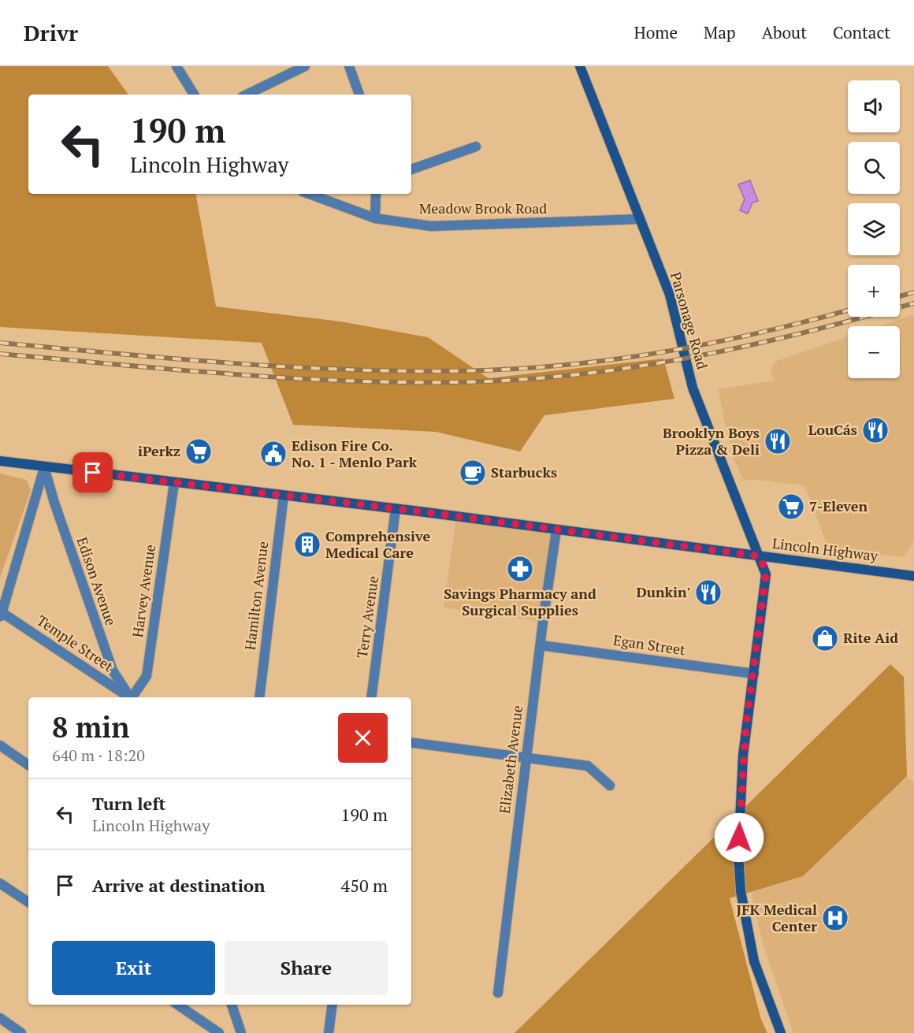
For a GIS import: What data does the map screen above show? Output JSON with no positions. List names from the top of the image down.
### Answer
{
  "streets": {
    "street": [
      "Meadow Brook Road",
      "Parsonage Road",
      "Lincoln Highway",
      "Edison Avenue",
      "Harvey Avenue",
      "Hamilton Avenue",
      "Terry Avenue",
      "Temple Street",
      "Egan Street",
      "Elizabeth Avenue"
    ]
  },
  "crossings": [
    ["Meadow Brook Road", "Parsonage Road"],
    ["Parsonage Road", "Lincoln Highway"],
    ["Parsonage Road", "Egan Street"],
    ["Lincoln Highway", "Edison Avenue"],
    ["Lincoln Highway", "Harvey Avenue"],
    ["Lincoln Highway", "Hamilton Avenue"],
    ["Lincoln Highway", "Terry Avenue"],
    ["Lincoln Highway", "Elizabeth Avenue"],
    ["Egan Street", "Elizabeth Avenue"]
  ],
  "places": {
    "restaurant": ["LouCás", "Brooklyn Boys Pizza & Deli", "Dunkin'"],
    "supermarket": ["iPerkz", "7-Eleven"],
    "public building": ["Edison Fire Co. No. 1 - Menlo Park"],
    "cafe": ["Starbucks"],
    "building": ["Comprehensive Medical Care"],
    "pharmacy": ["Savings Pharmacy and Surgical Supplies"],
    "shop": ["Rite Aid"],
    "hospital": ["JFK Medical Center"]
  },
  "page": {
    "header": "Drivr",
    "nav": [
      "Home",
      "Map",
      "About",
      "Contact"
    ],
    "map_buttons": ["+", "−"],
    "turn": ["190 m", "Lincoln Highway"],
    "heading": ["8 min", "640 m · 18:20"],
    "list": [
      {
        "name": "Turn left",
        "note": "Lincoln Highway",
        "value": "190 m"
      },
      {
        "name": "Arrive at destination",
        "value": "450 m"
      }
    ],
    "buttons": ["Exit", "Share"]
  }
}
